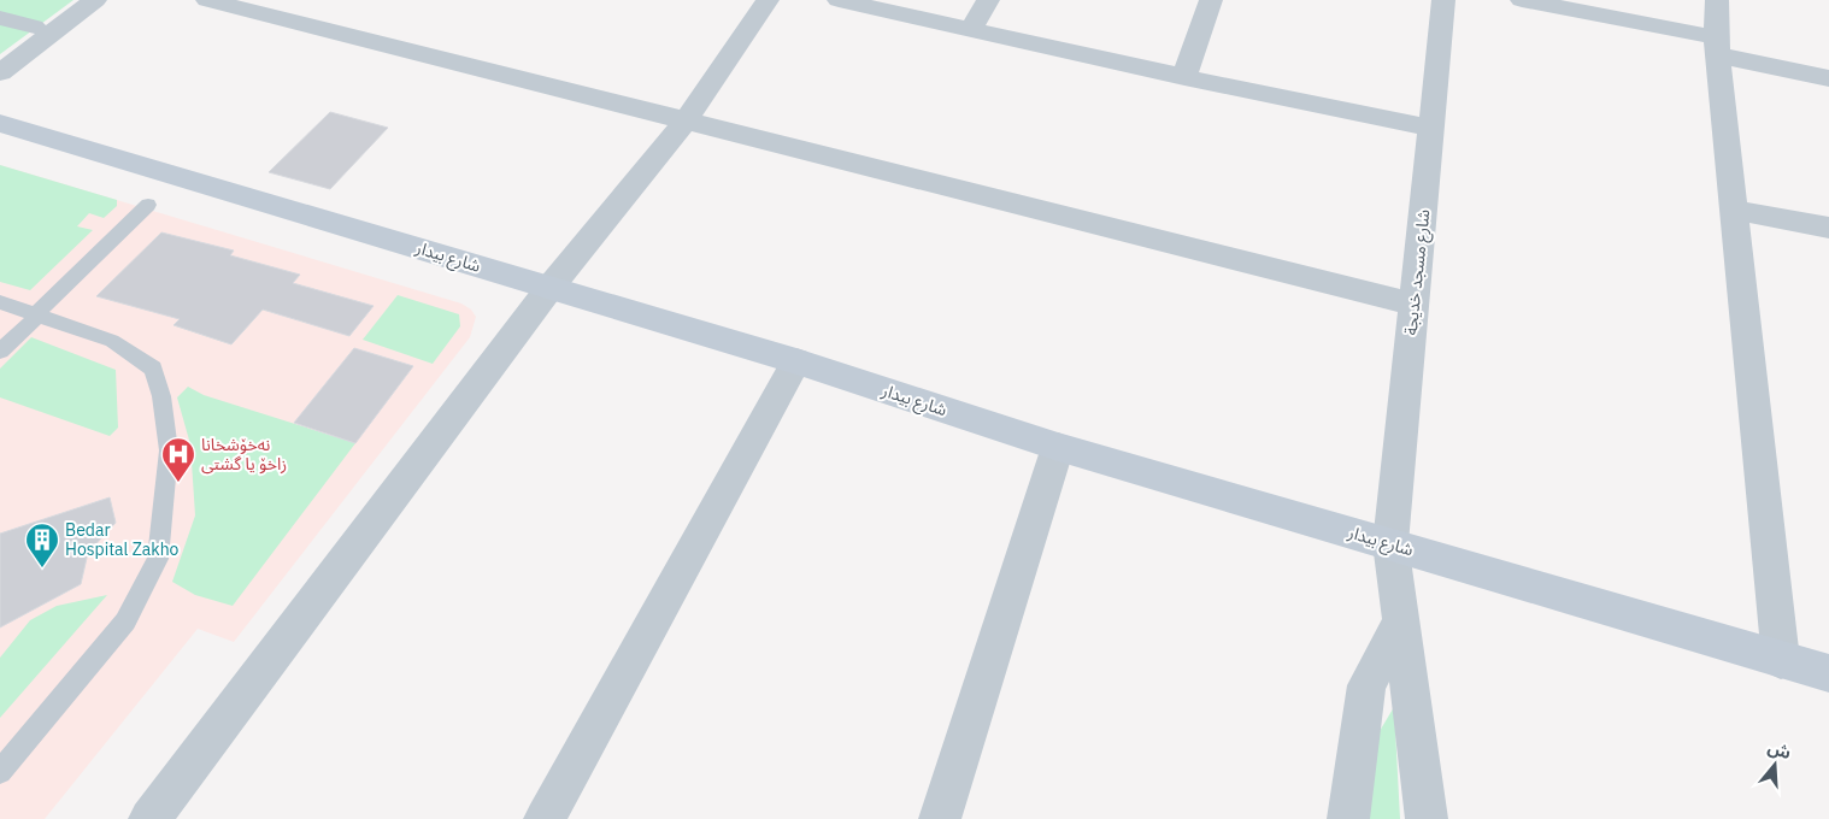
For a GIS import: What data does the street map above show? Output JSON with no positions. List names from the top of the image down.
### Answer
{
  "streets": {
    "main road": ["شارع بيدار"],
    "street": ["شارع مسجد خديجة"]
  },
  "crossings": [
    ["شارع بيدار", "شارع مسجد خديجة"]
  ],
  "places": {
    "hospital": ["نەخۆشخانا زاخۆ یا گشتی"],
    "building": ["Bedar Hospital Zakho"]
  },
  "north": "top"
}
